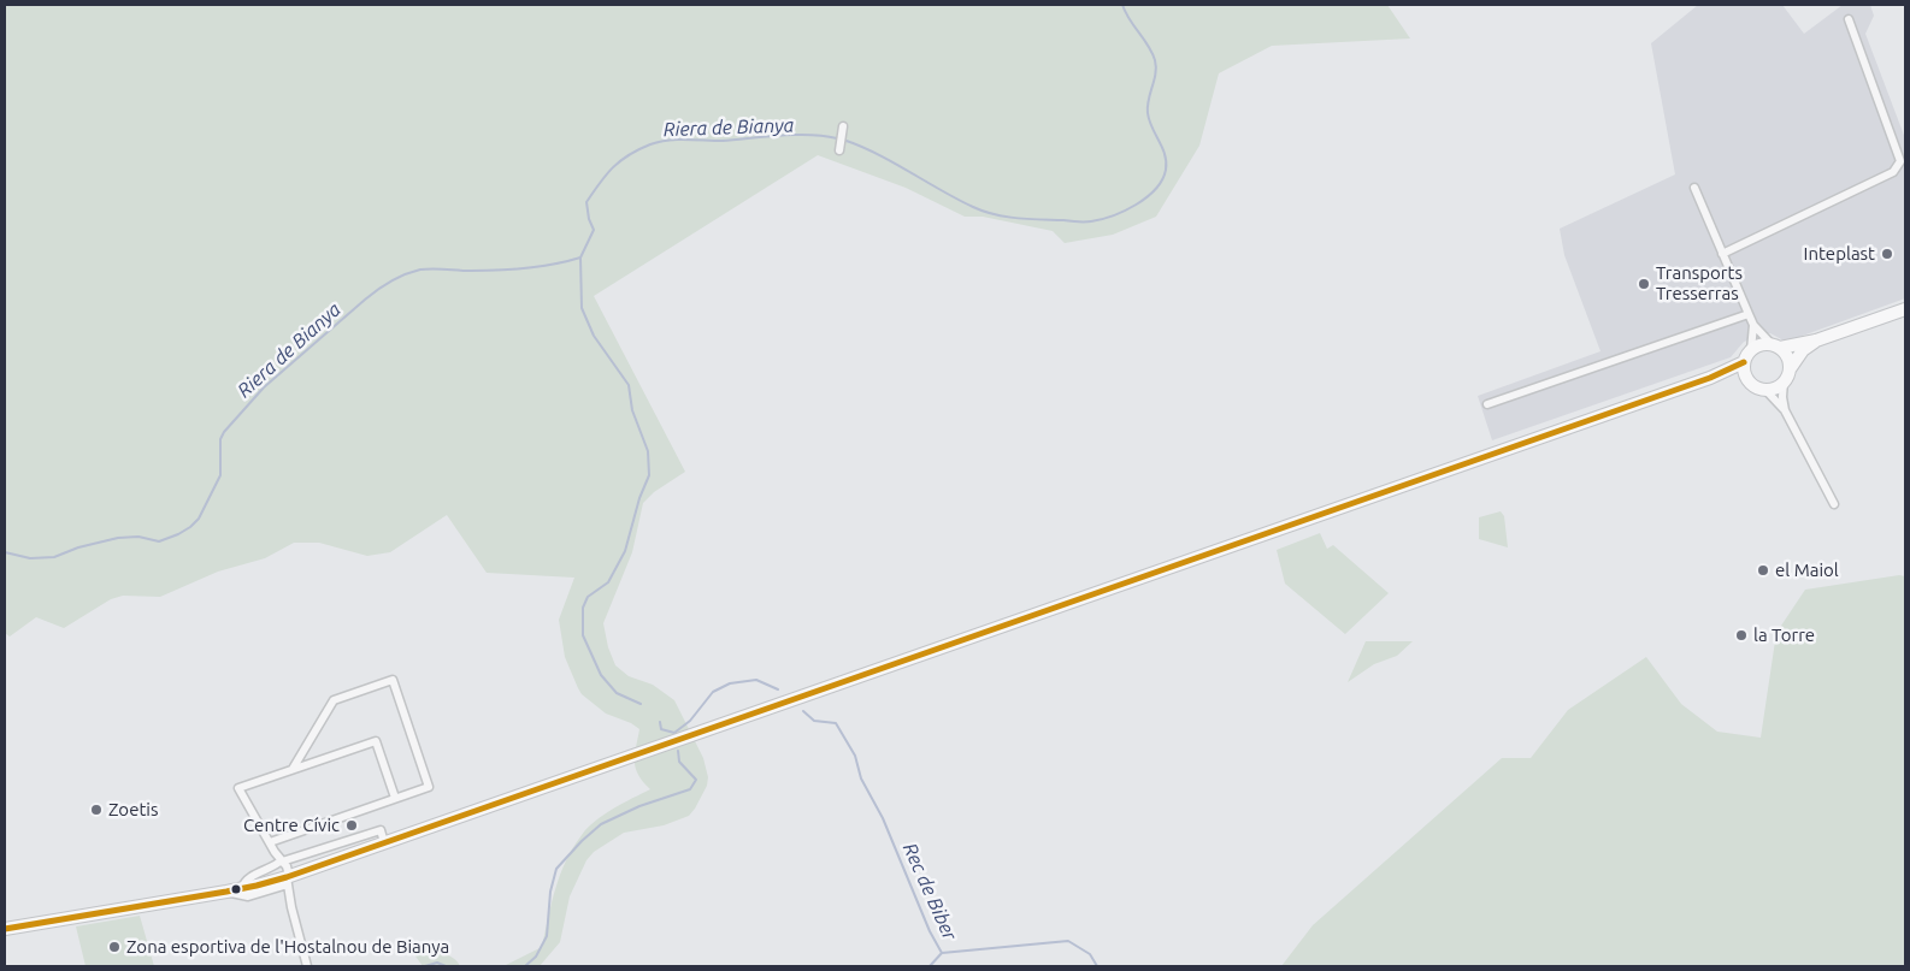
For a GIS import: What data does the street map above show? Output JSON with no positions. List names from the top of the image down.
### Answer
{
  "water": ["Riera de Bianya", "Rec de Biber"],
  "places": [
    "Inteplast",
    "Transports Tresserras",
    "el Maiol",
    "la Torre",
    "Zoetis",
    "Centre Cívic",
    "Zona esportiva de l'Hostalnou de Bianya"
  ]
}
